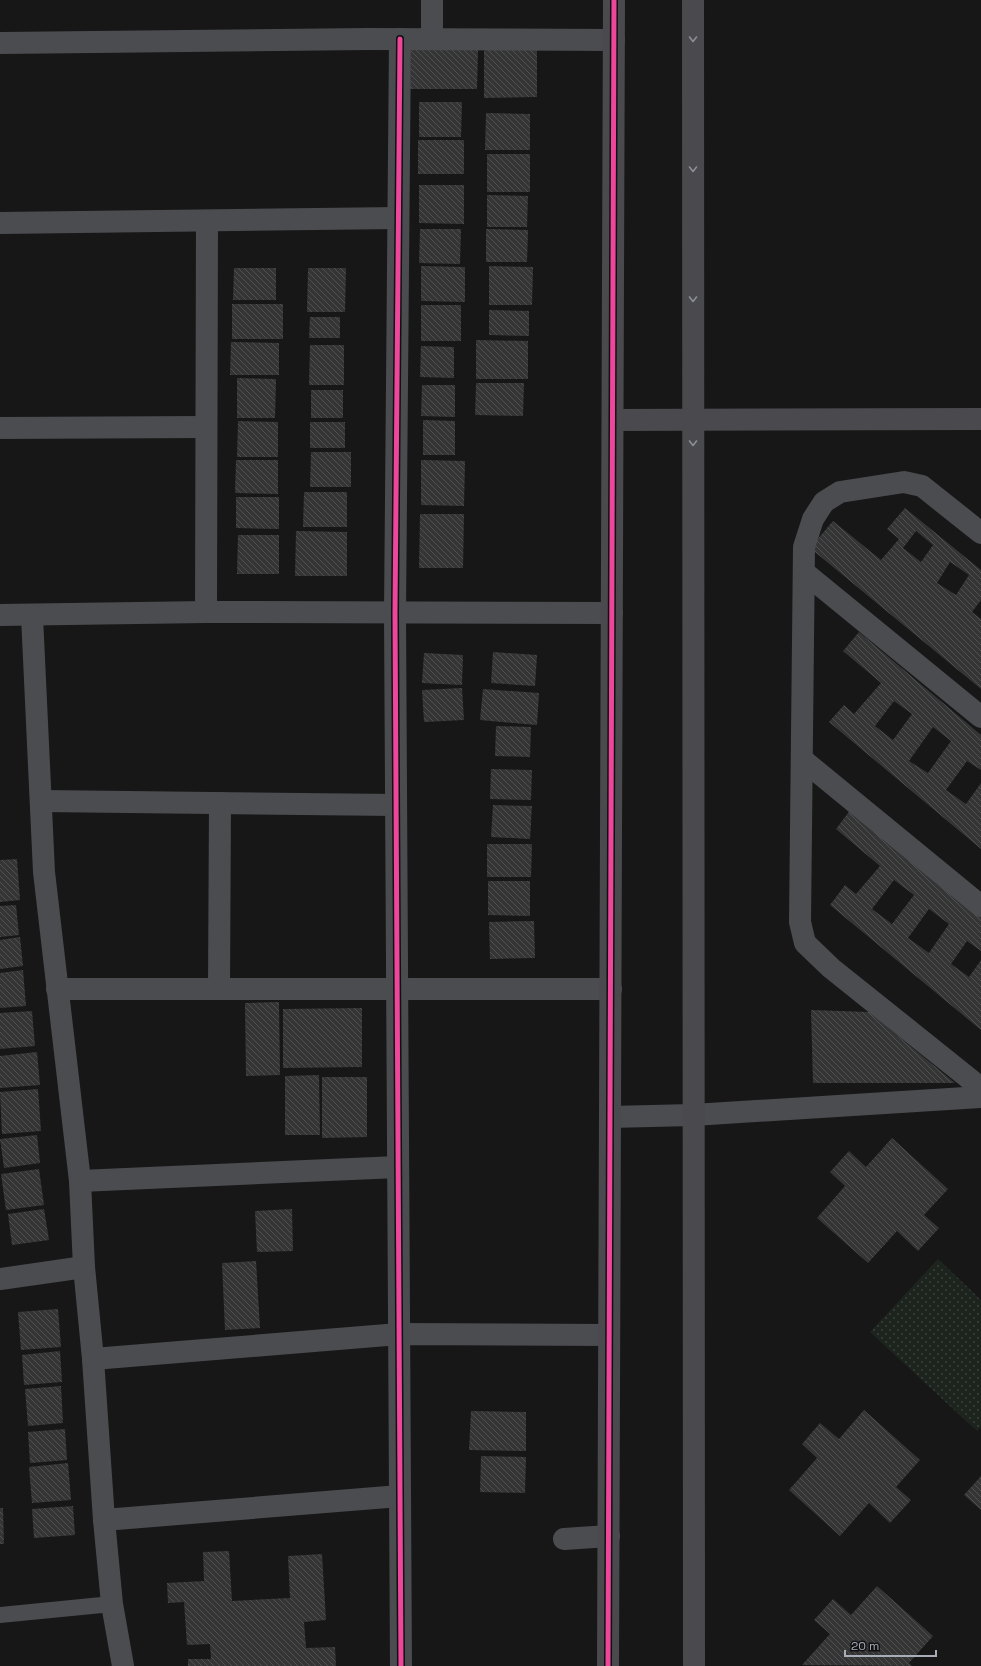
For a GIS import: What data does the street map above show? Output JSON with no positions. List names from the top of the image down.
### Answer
{
  "scale_bar": "20 m"
}
